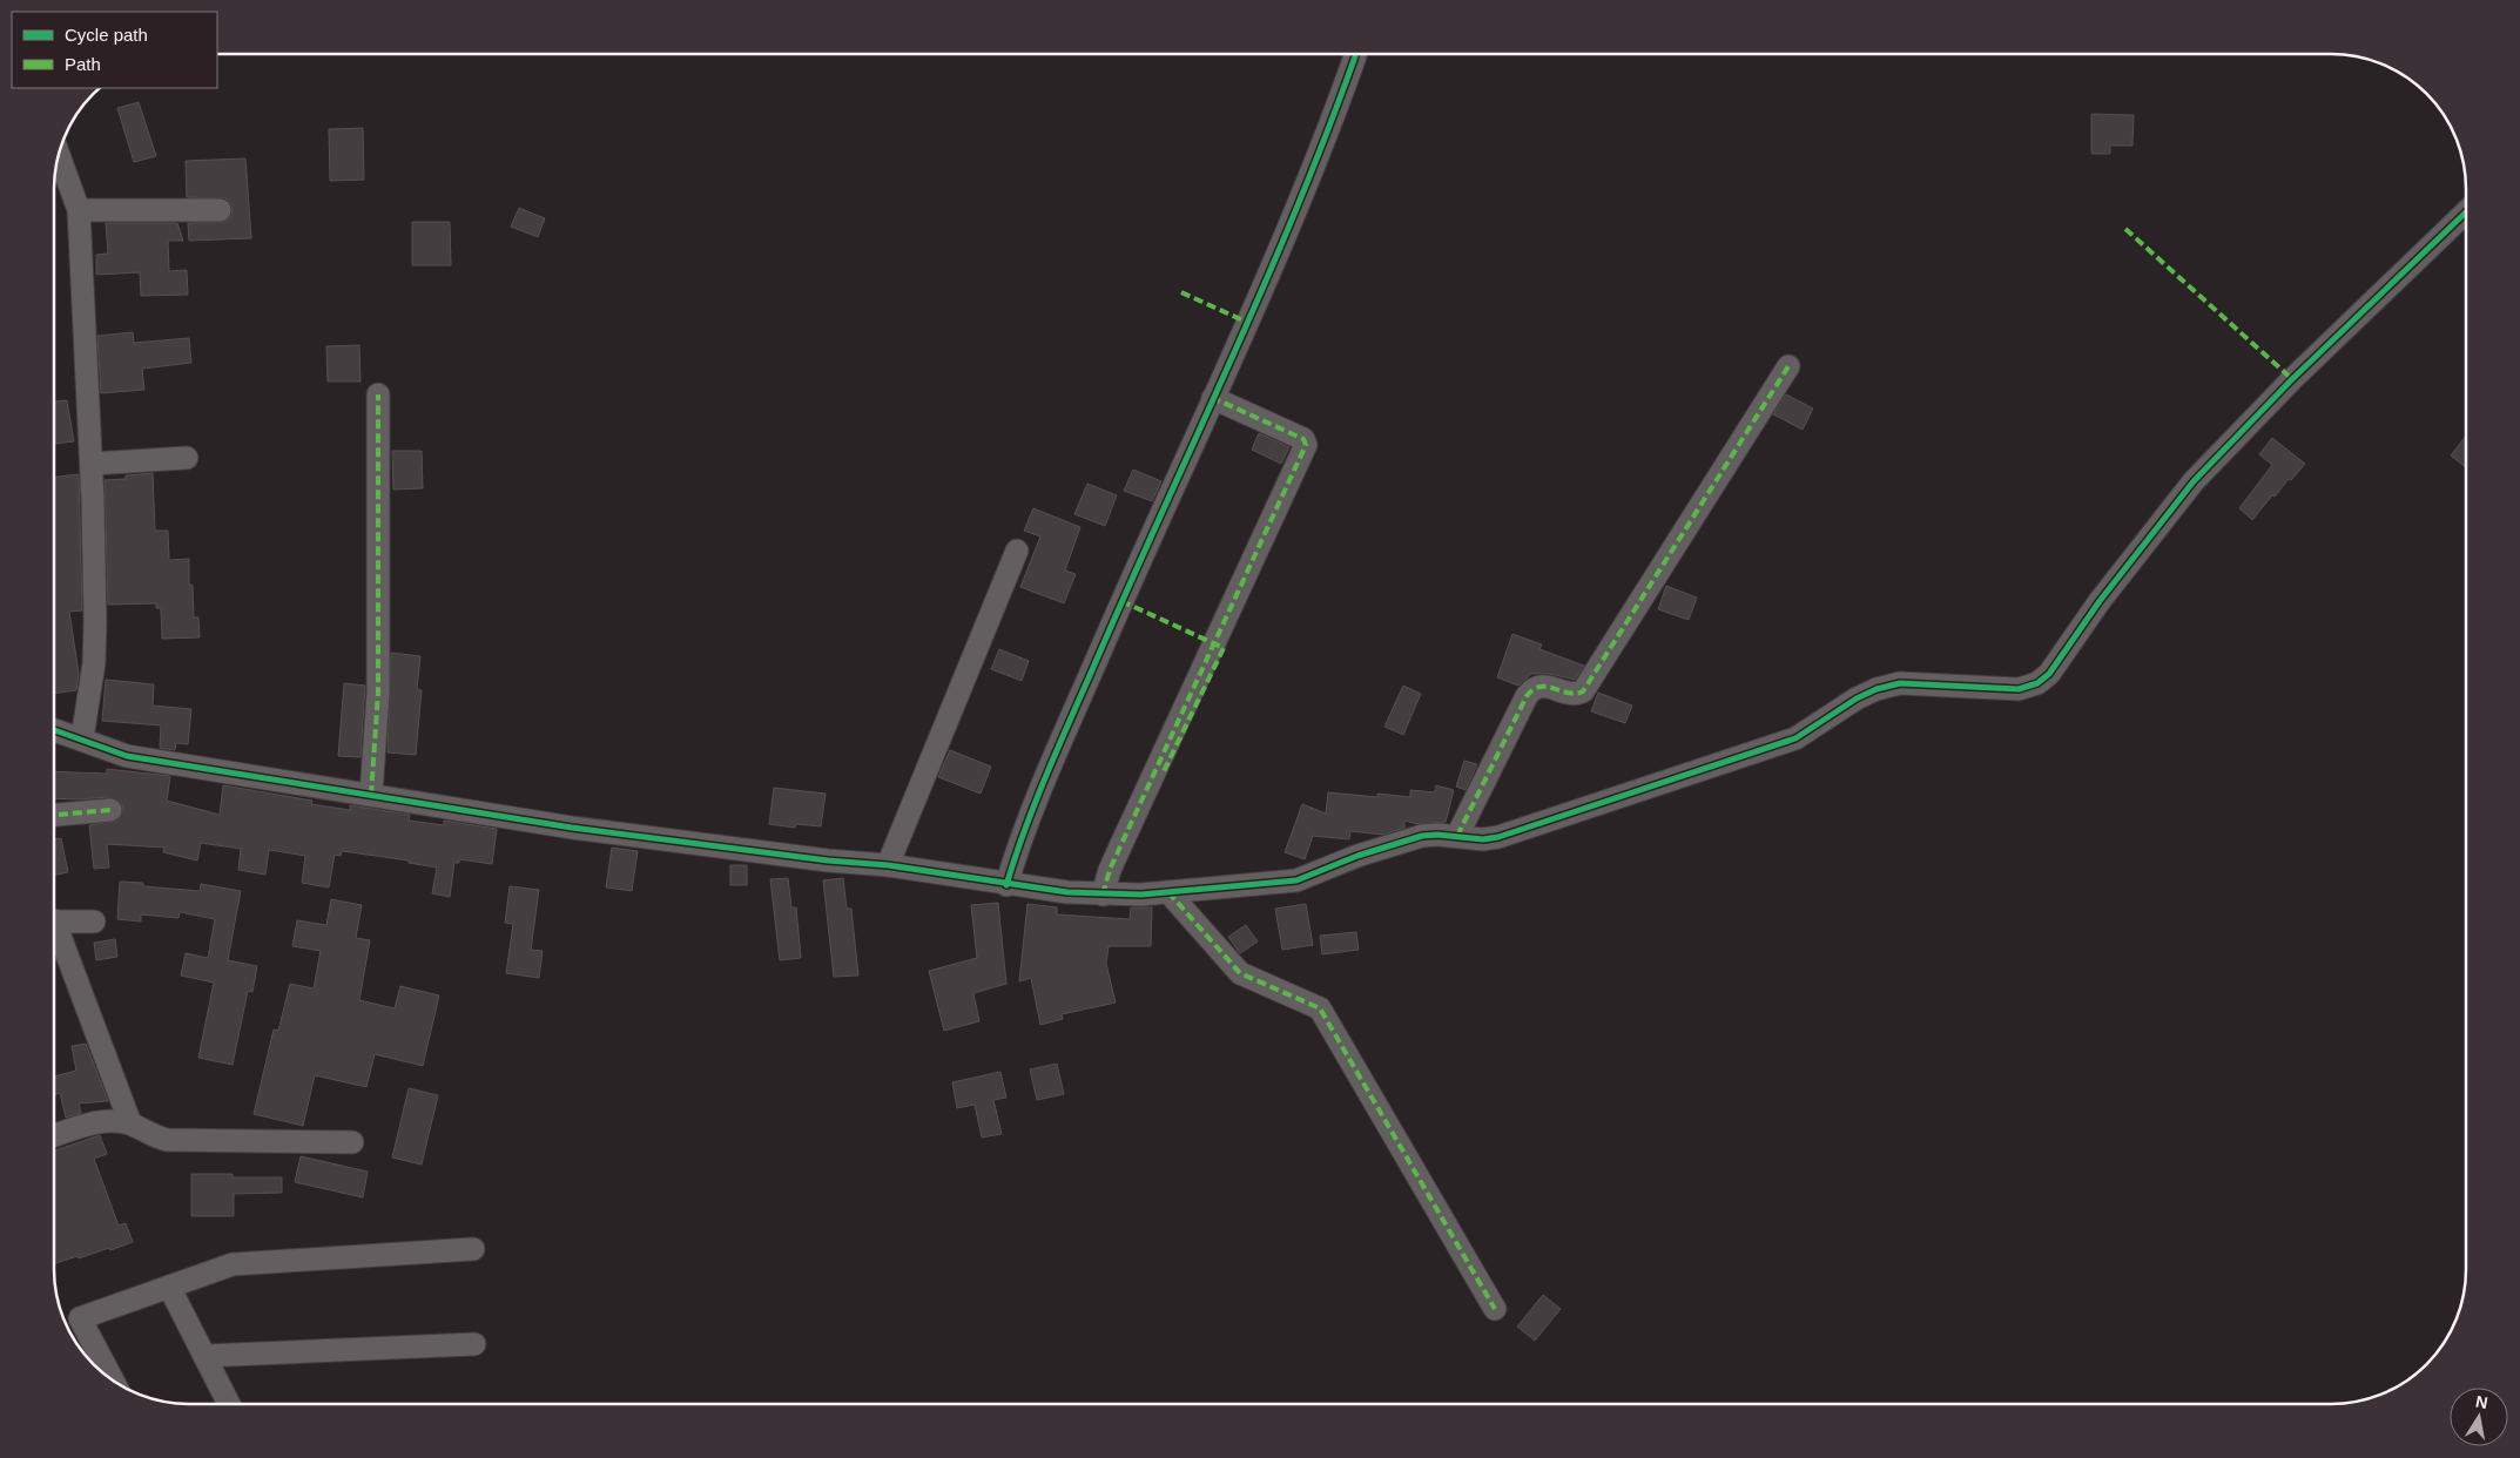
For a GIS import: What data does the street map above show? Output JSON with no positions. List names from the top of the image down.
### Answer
{
  "legend": ["Cycle path", "Path"],
  "north": "top"
}
